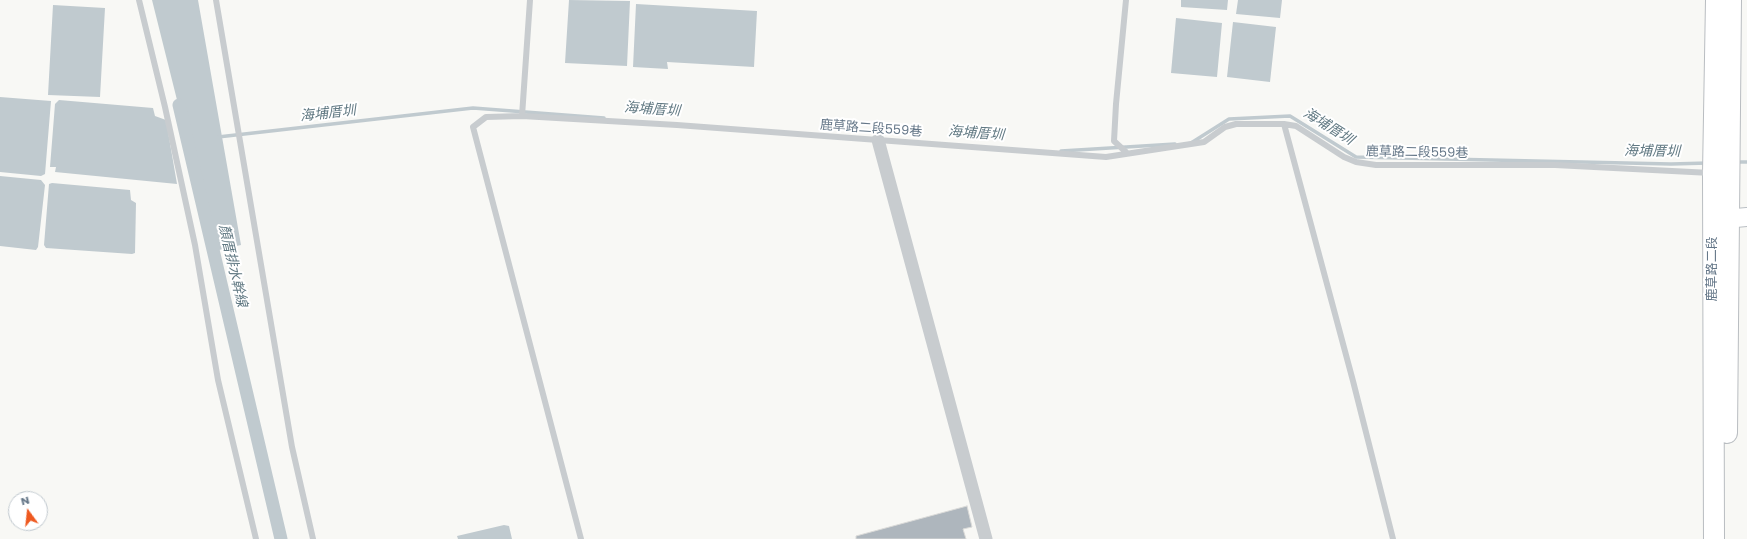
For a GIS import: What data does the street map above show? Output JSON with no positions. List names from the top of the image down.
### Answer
{
  "streets": {
    "main road": ["鹿草路二段"],
    "lane": ["鹿草路二段559巷"]
  },
  "crossings": [
    ["鹿草路二段559巷", "鹿草路二段"]
  ],
  "water": ["海埔厝圳", "顏厝排水幹線"],
  "north": "top"
}
